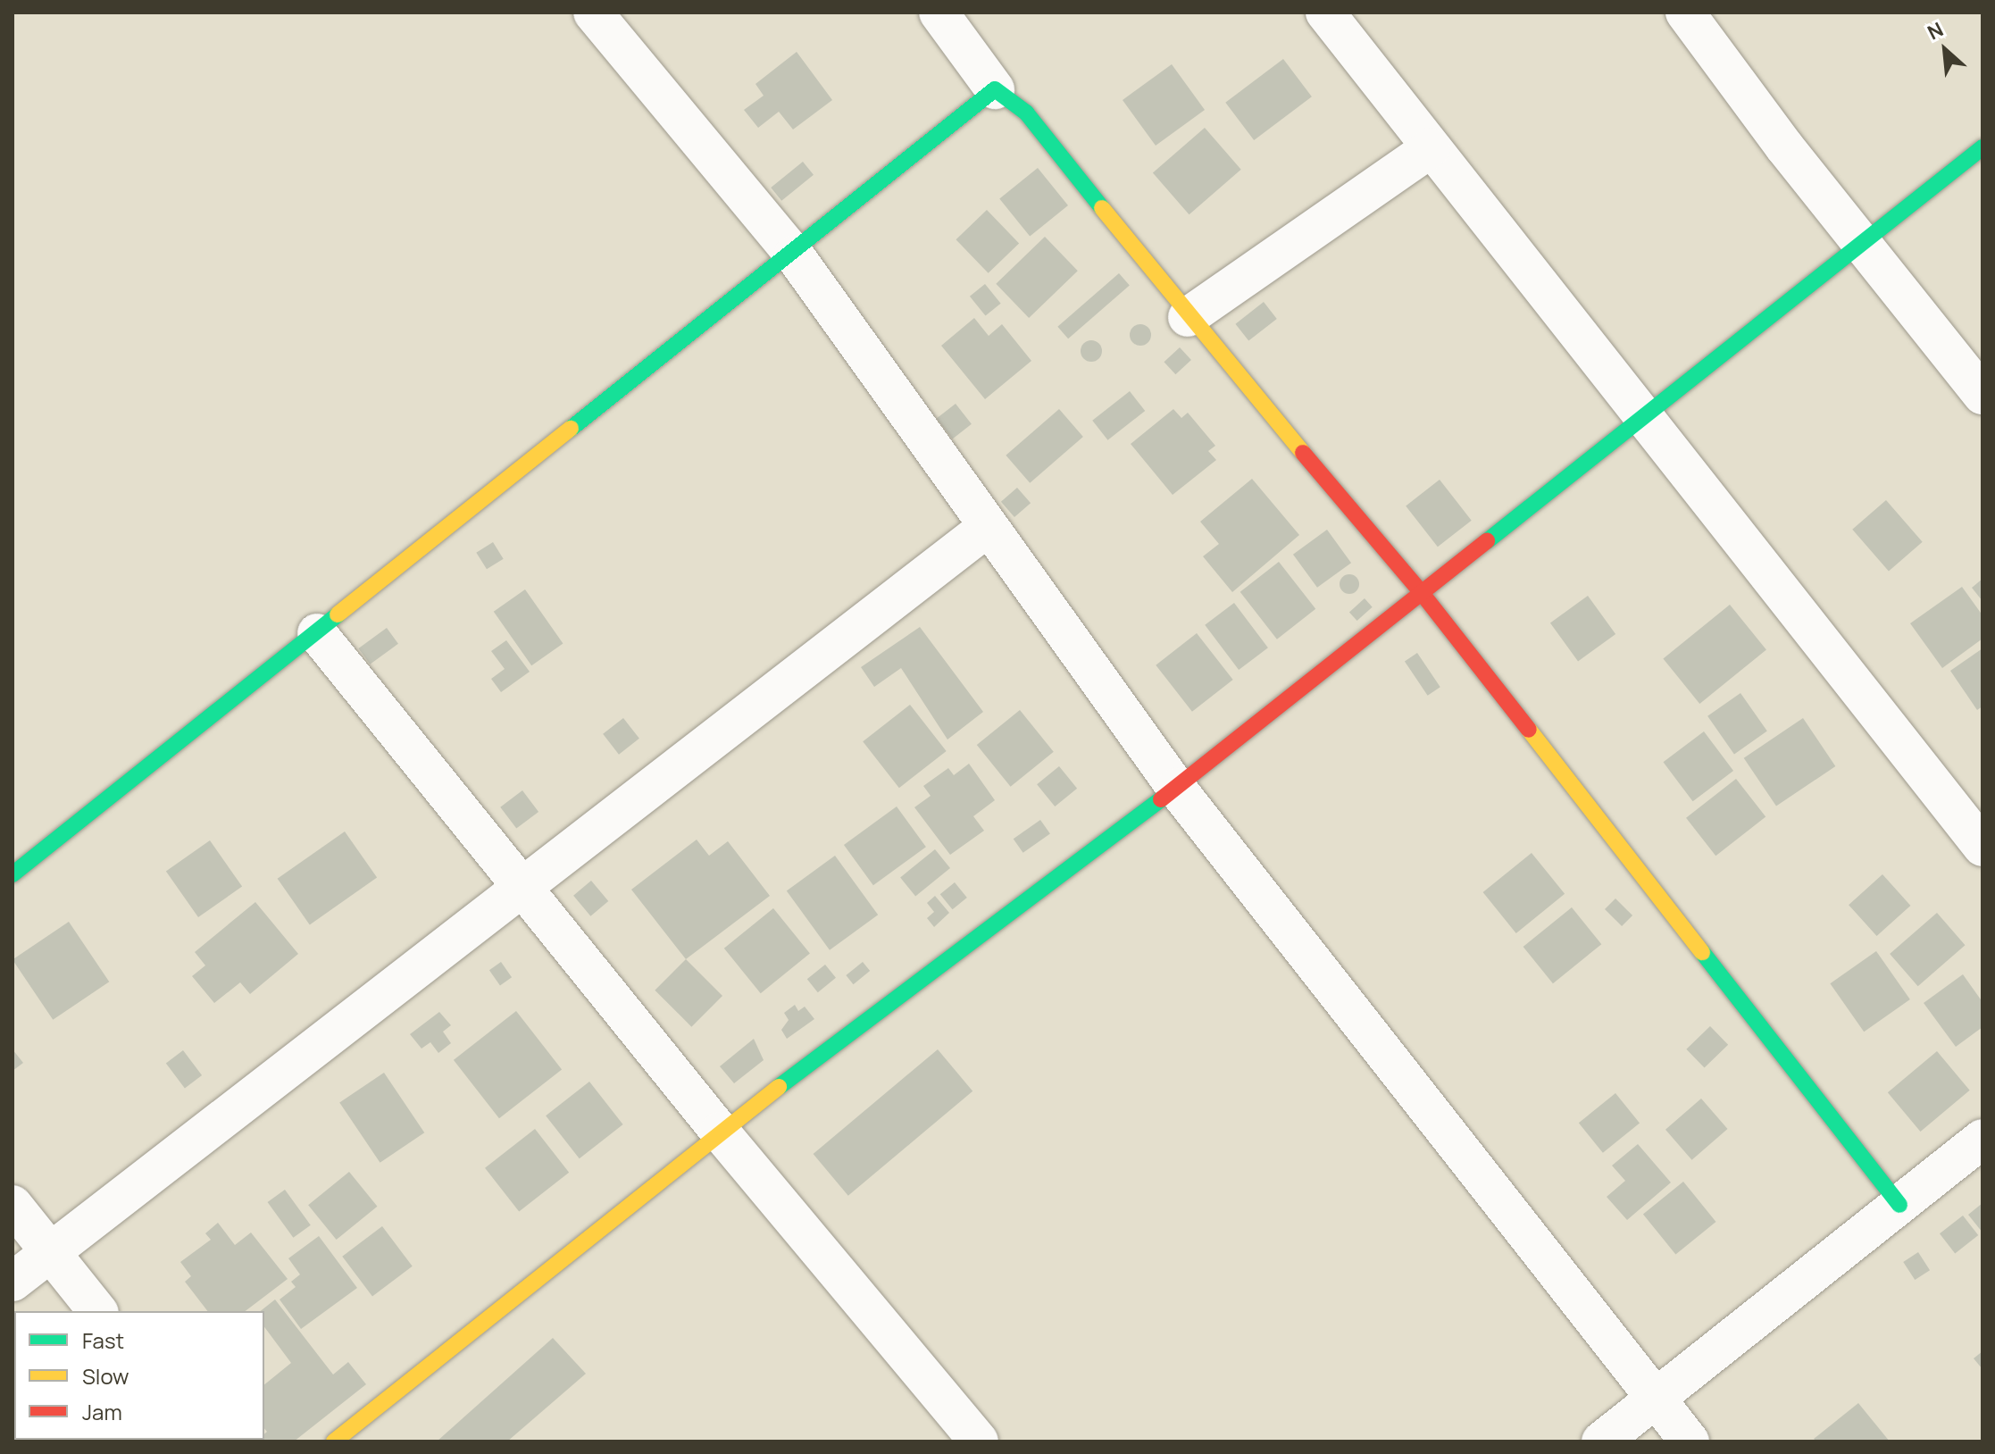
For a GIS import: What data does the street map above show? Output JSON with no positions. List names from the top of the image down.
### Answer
{
  "legend": ["Fast", "Slow", "Jam"],
  "north": "top left"
}
